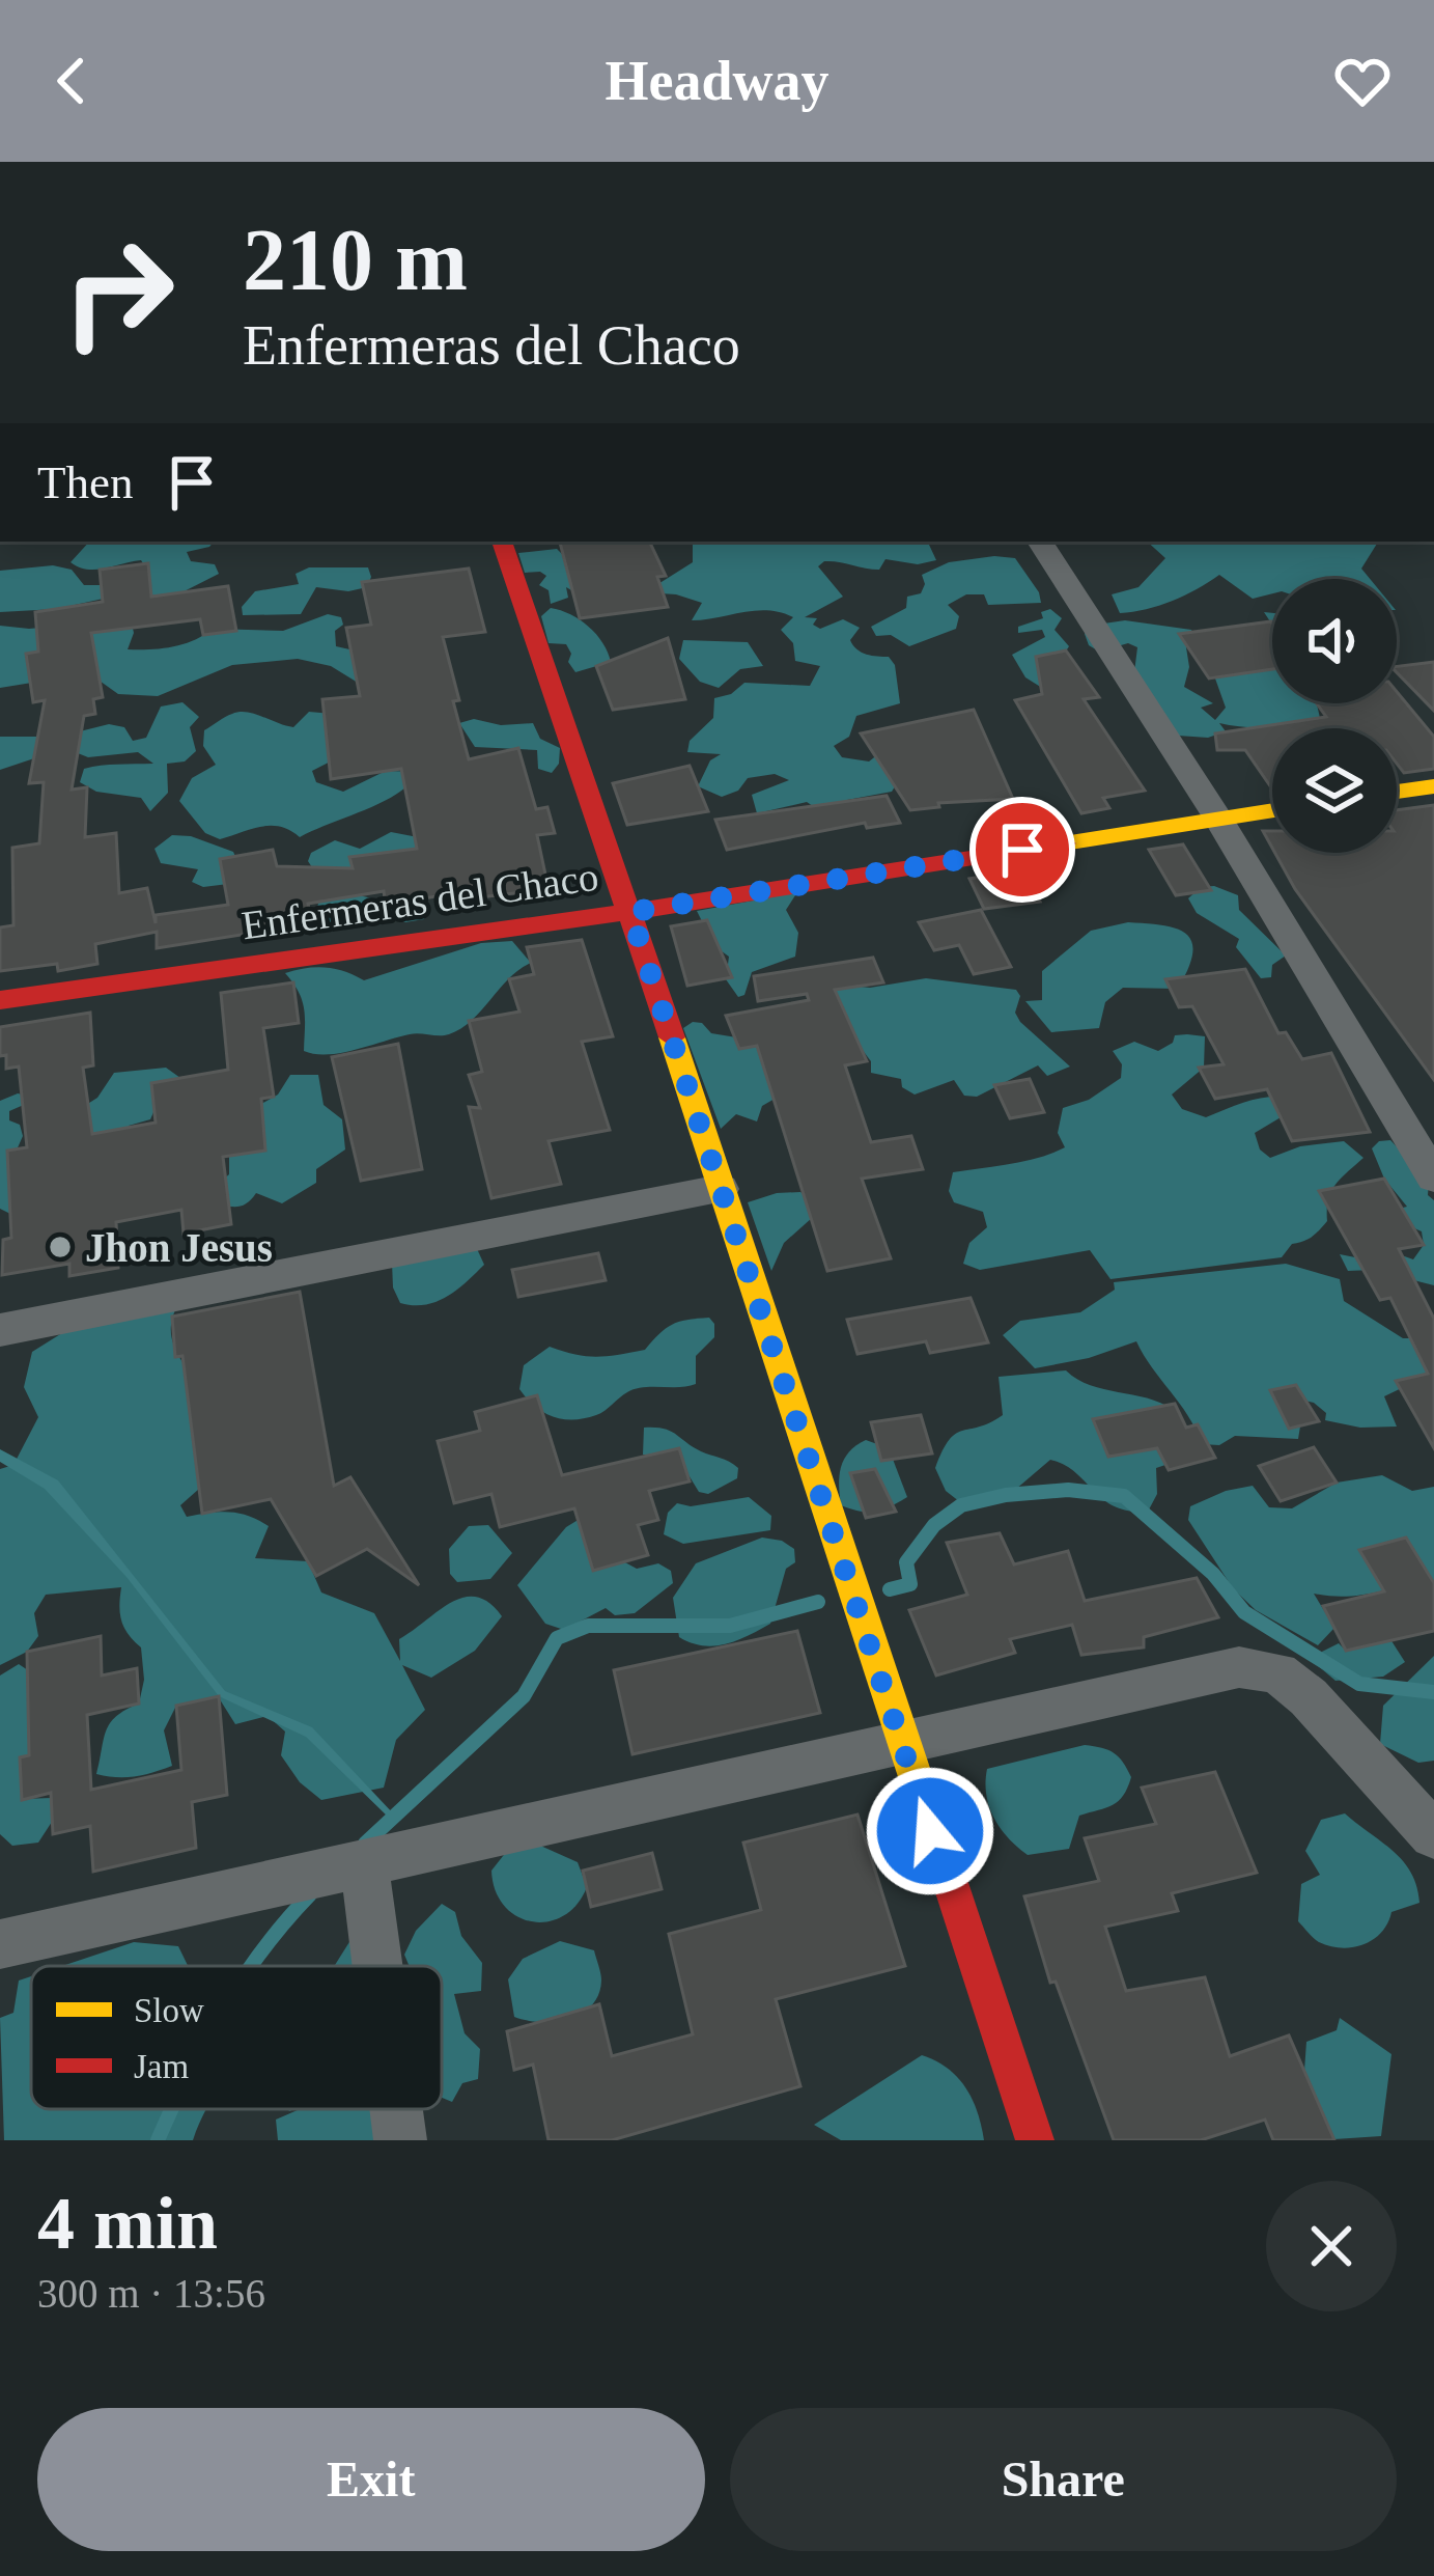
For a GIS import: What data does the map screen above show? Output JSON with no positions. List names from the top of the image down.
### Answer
{
  "streets": {
    "street": ["Enfermeras del Chaco"]
  },
  "places": ["Jhon Jesus"],
  "legend": ["Slow", "Jam"],
  "page": {
    "header": "Headway",
    "turn": ["210 m", "Enfermeras del Chaco"],
    "then": "Then",
    "heading": ["4 min", "300 m · 13:56"],
    "buttons": ["Exit", "Share"]
  }
}
